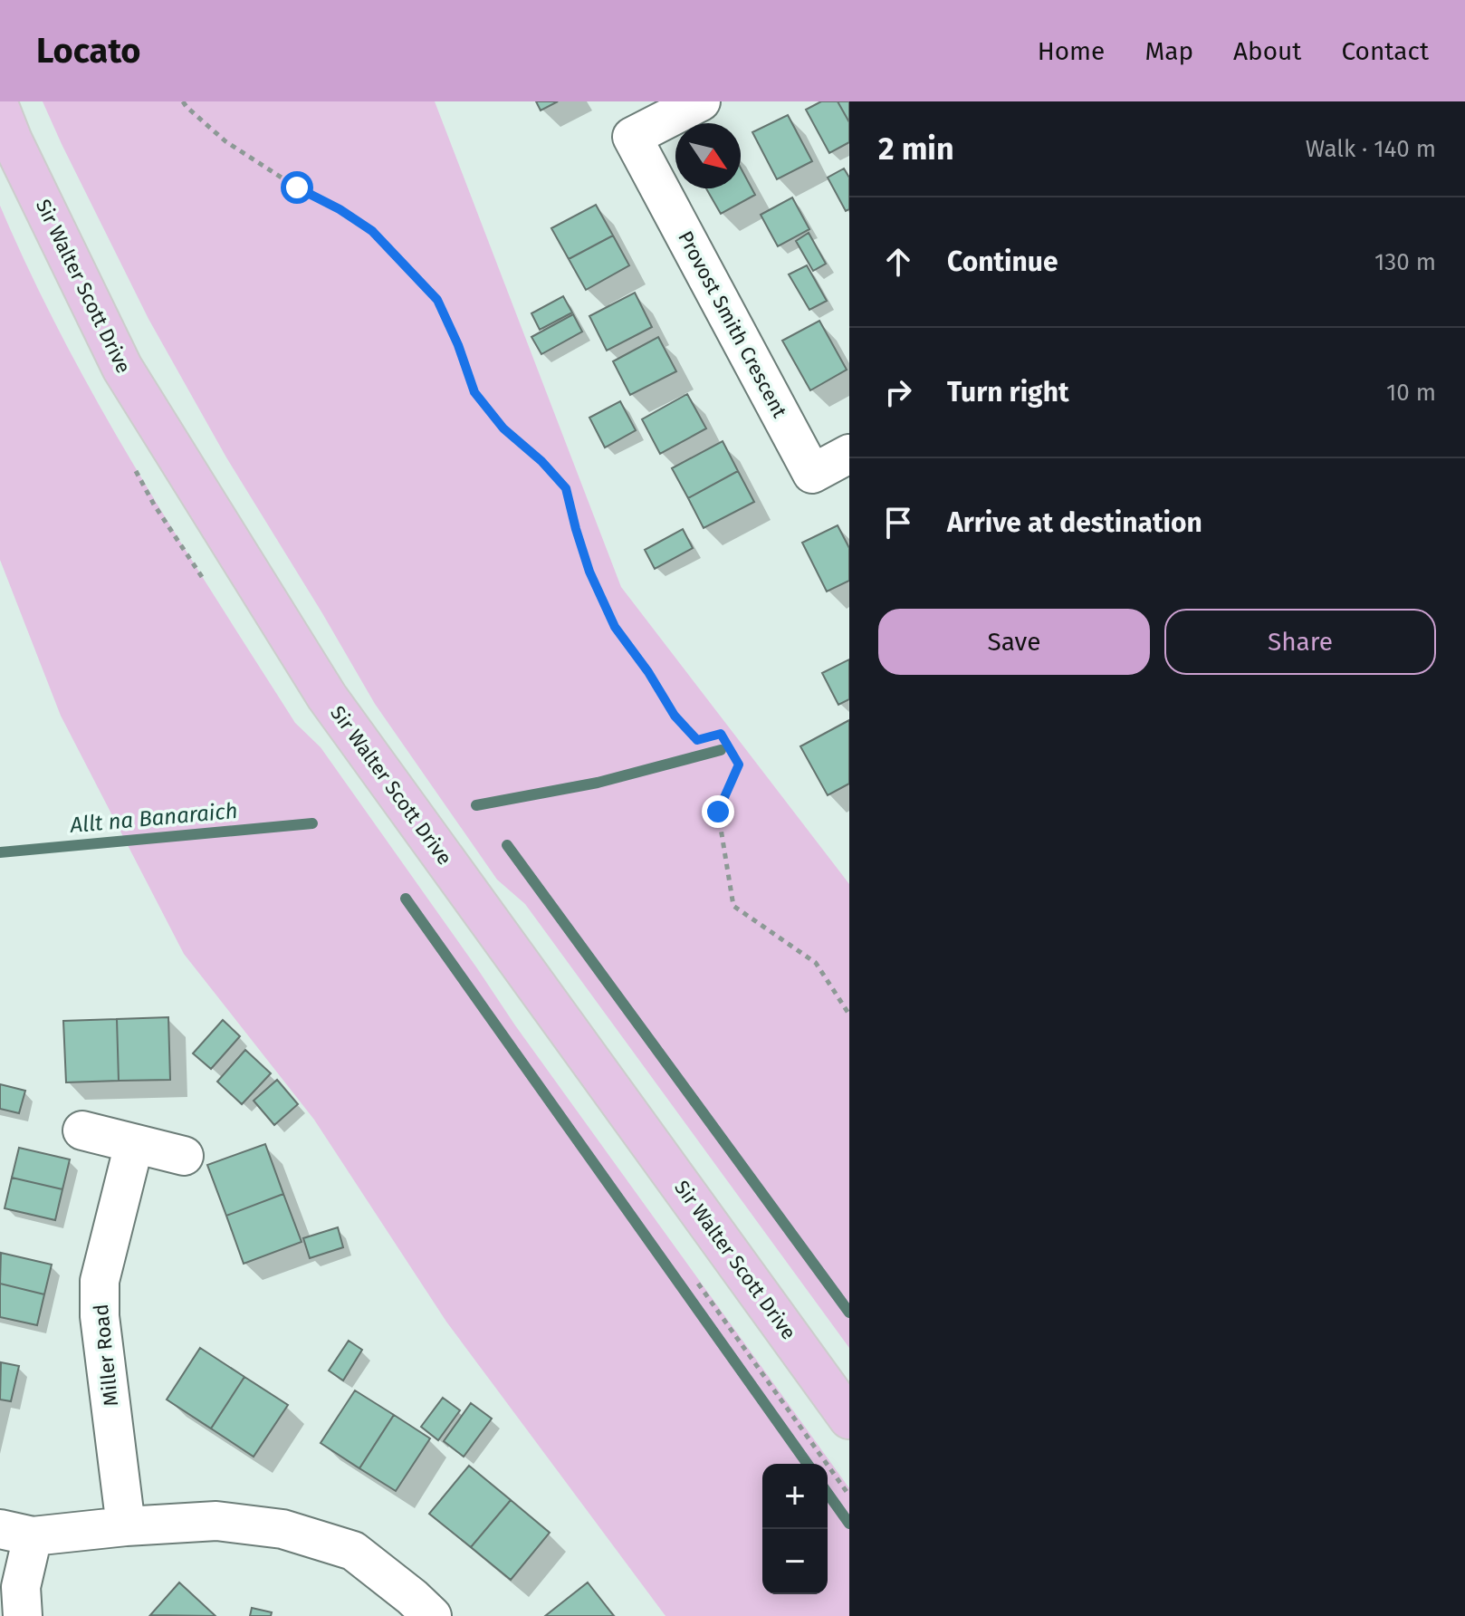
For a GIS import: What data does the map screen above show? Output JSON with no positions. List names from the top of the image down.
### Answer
{
  "streets": {
    "main road": ["Sir Walter Scott Drive"],
    "street": ["Provost Smith Crescent", "Miller Road"]
  },
  "water": ["Allt na Banaraich"],
  "north": "bottom right",
  "page": {
    "header": "Locato",
    "nav": [
      "Home",
      "Map",
      "About",
      "Contact"
    ],
    "heading": ["2 min", "Walk · 140 m"],
    "list": [
      ["Continue", "130 m"],
      ["Turn right", "10 m"],
      "Arrive at destination"
    ],
    "buttons": ["Save", "Share"],
    "map_buttons": ["+", "−"]
  }
}
